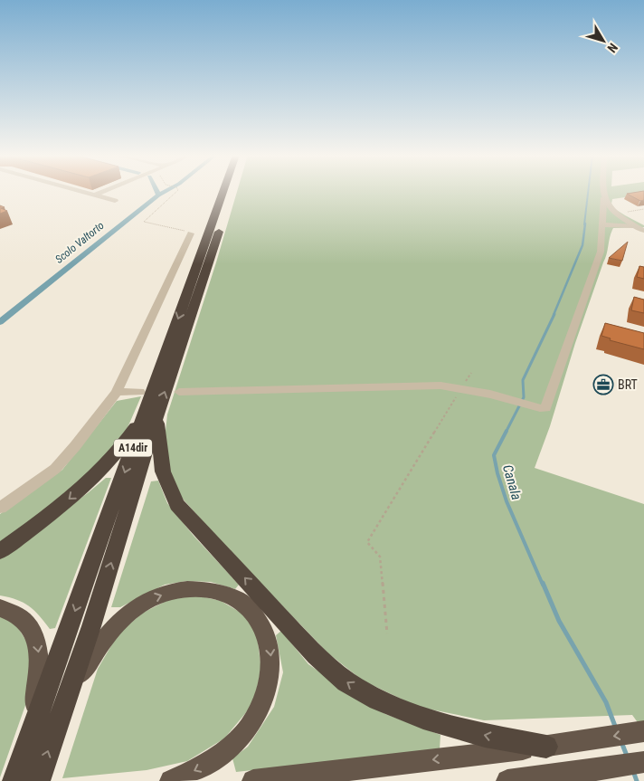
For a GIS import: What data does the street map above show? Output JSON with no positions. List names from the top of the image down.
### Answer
{
  "streets": {
    "highway": ["A14dir"]
  },
  "water": ["Scolo Valtorto", "Canala"],
  "places": {
    "office": ["BRT"]
  },
  "north": "bottom right"
}
